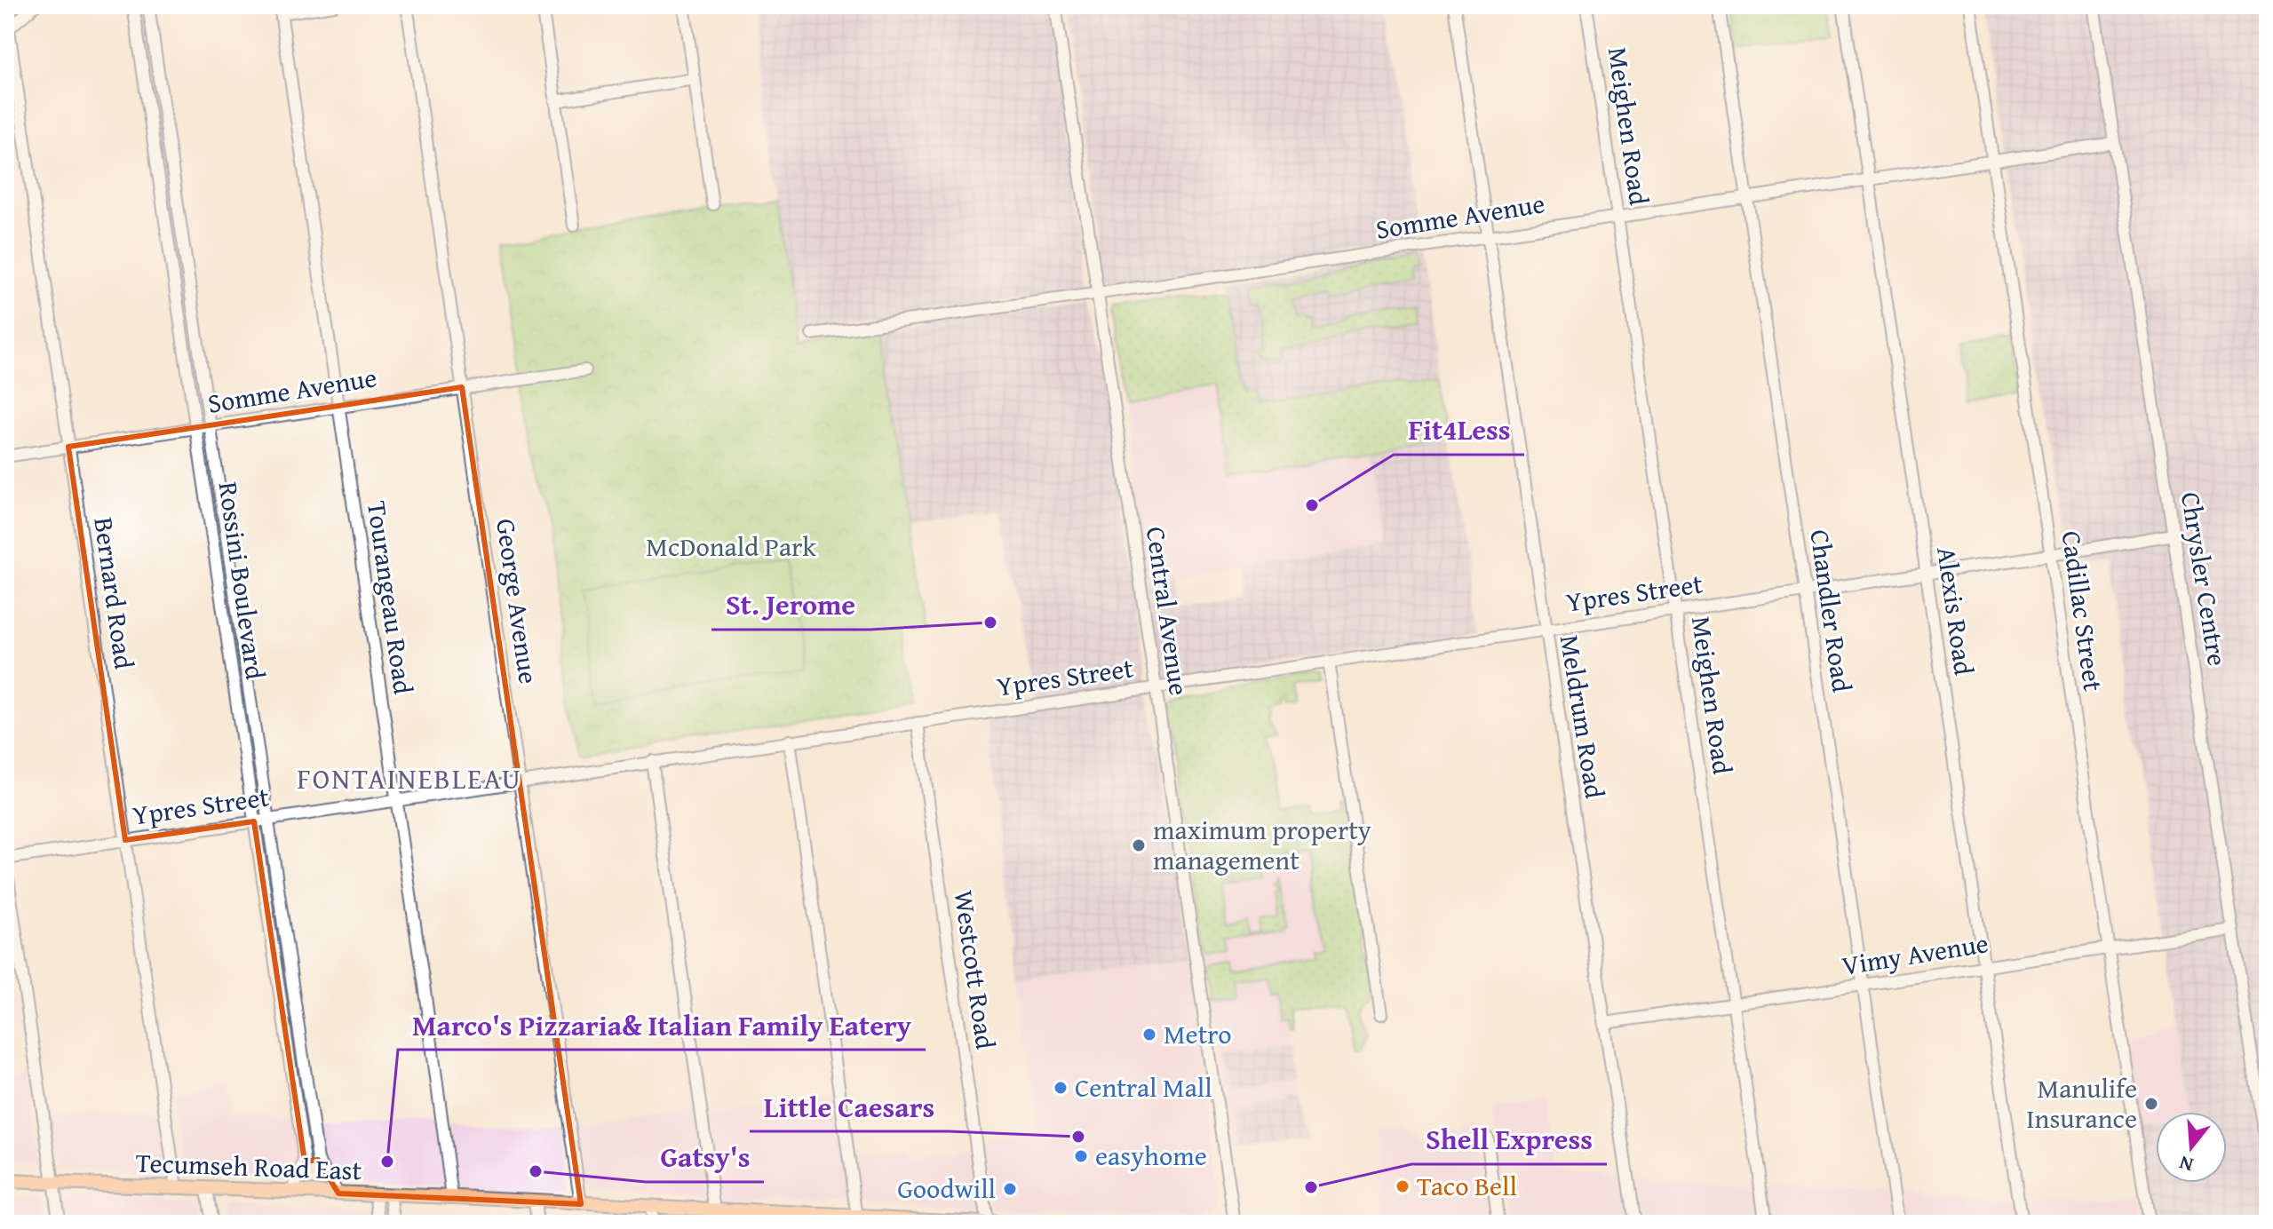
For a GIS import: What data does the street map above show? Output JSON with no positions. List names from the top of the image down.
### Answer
{
  "streets": {
    "main road": ["Tecumseh Road East"],
    "street": [
      "Meighen Road",
      "Somme Avenue",
      "Chrysler Centre",
      "Rossini Boulevard",
      "Bernard Road",
      "Ypres Street",
      "Tourangeau Road",
      "George Avenue",
      "Central Avenue",
      "Chandler Road",
      "Alexis Road",
      "Cadillac Street",
      "Meldrum Road",
      "Vimy Avenue",
      "Westcott Road"
    ]
  },
  "crossings": [
    ["Meighen Road", "Somme Avenue"],
    ["Meighen Road", "Ypres Street"],
    ["Meighen Road", "Vimy Avenue"],
    ["Somme Avenue", "Chrysler Centre"],
    ["Somme Avenue", "Rossini Boulevard"],
    ["Somme Avenue", "Bernard Road"],
    ["Somme Avenue", "Tourangeau Road"],
    ["Somme Avenue", "George Avenue"],
    ["Somme Avenue", "Central Avenue"],
    ["Somme Avenue", "Chandler Road"],
    ["Somme Avenue", "Alexis Road"],
    ["Somme Avenue", "Cadillac Street"],
    ["Somme Avenue", "Meldrum Road"],
    ["Chrysler Centre", "Ypres Street"],
    ["Chrysler Centre", "Vimy Avenue"],
    ["Rossini Boulevard", "Ypres Street"],
    ["Rossini Boulevard", "Tecumseh Road East"],
    ["Bernard Road", "Ypres Street"],
    ["Bernard Road", "Tecumseh Road East"],
    ["Ypres Street", "Tourangeau Road"],
    ["Ypres Street", "George Avenue"],
    ["Ypres Street", "Central Avenue"],
    ["Ypres Street", "Chandler Road"],
    ["Ypres Street", "Alexis Road"],
    ["Ypres Street", "Cadillac Street"],
    ["Ypres Street", "Meldrum Road"],
    ["Ypres Street", "Westcott Road"],
    ["Tourangeau Road", "Tecumseh Road East"],
    ["George Avenue", "Tecumseh Road East"],
    ["Chandler Road", "Vimy Avenue"],
    ["Alexis Road", "Vimy Avenue"],
    ["Cadillac Street", "Vimy Avenue"],
    ["Meldrum Road", "Vimy Avenue"],
    ["Westcott Road", "Tecumseh Road East"]
  ],
  "districts": ["FONTAINEBLEAU"],
  "parks": ["McDonald Park"],
  "places": [
    "Fit4Less",
    "St. Jerome",
    "maximum property management",
    "Metro",
    "Central Mall",
    "Manulife Insurance",
    "Little Caesars",
    "easyhome",
    "Marco's Pizzaria& Italian Family Eatery",
    "Gatsy's",
    "Taco Bell",
    "Shell Express",
    "Goodwill"
  ],
  "north": "bottom"
}
